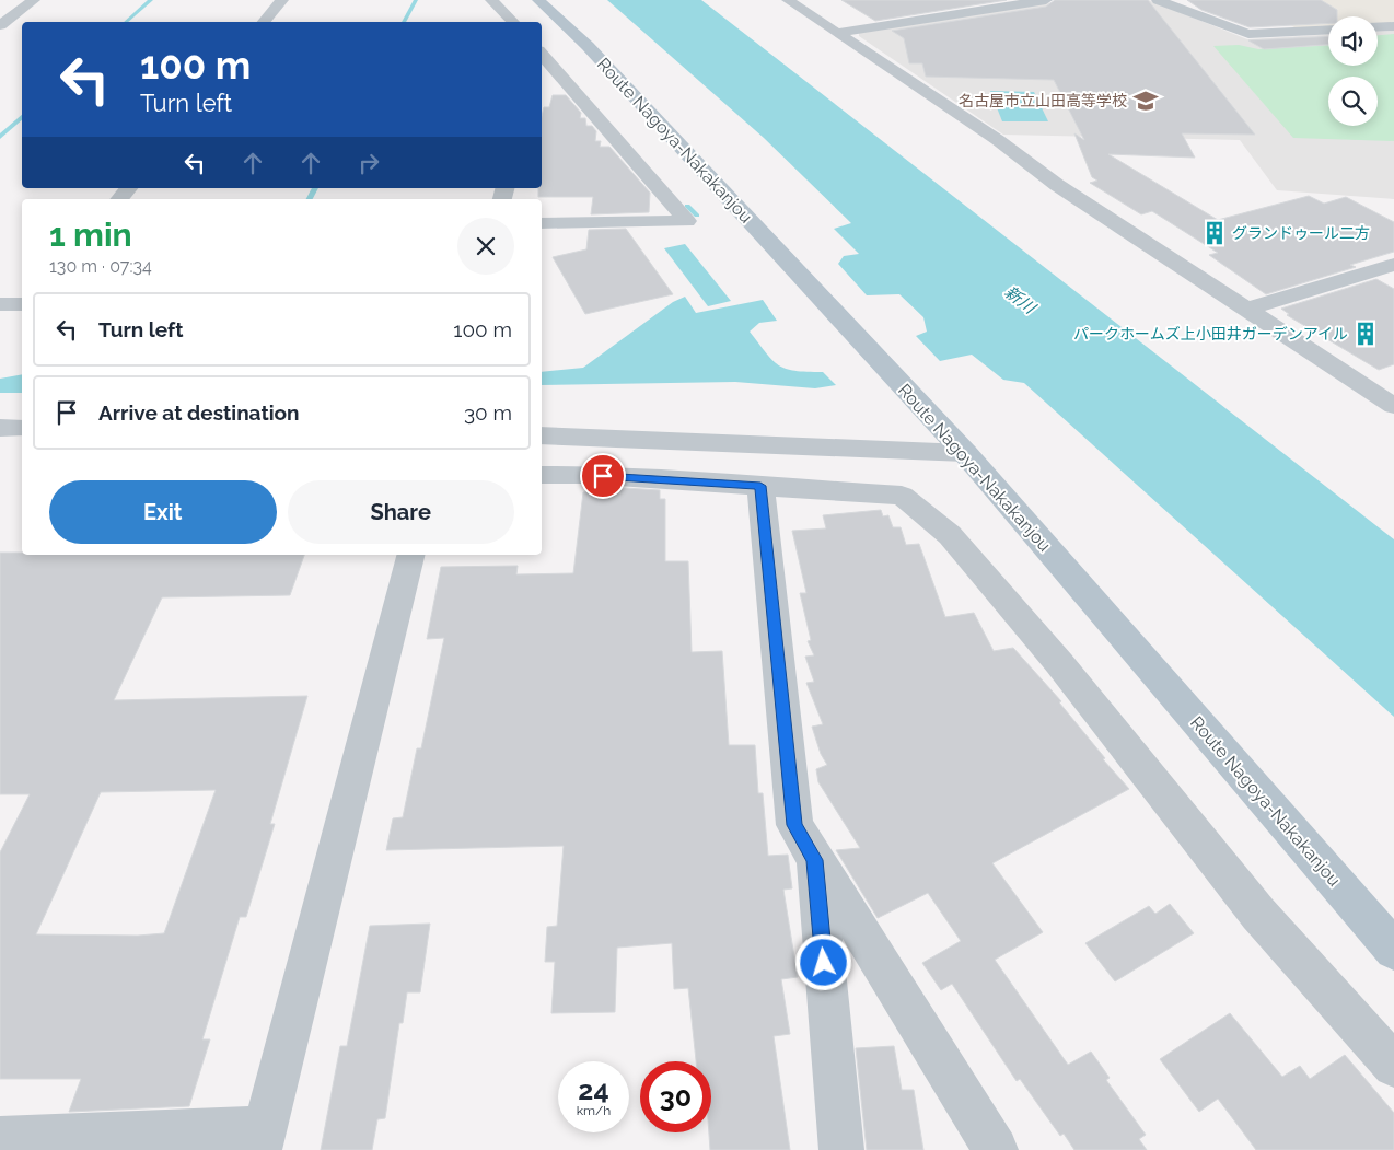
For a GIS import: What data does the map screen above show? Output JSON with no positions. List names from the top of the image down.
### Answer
{
  "streets": {
    "main road": ["Route Nagoya-Nakakanjou"]
  },
  "water": ["新川"],
  "places": {
    "school or university": ["名古屋市立山田高等学校"],
    "building": ["グランドゥール二方", "パークホームズ上小田井ガーデンアイル"]
  },
  "page": {
    "turn": ["100 m", "Turn left"],
    "heading": ["1 min", "130 m · 07:34"],
    "list": [
      {
        "name": "Turn left",
        "value": "100 m"
      },
      {
        "name": "Arrive at destination",
        "value": "30 m"
      }
    ],
    "buttons": ["Exit", "Share"],
    "speed": "24 km/h",
    "limit": "30"
  }
}
